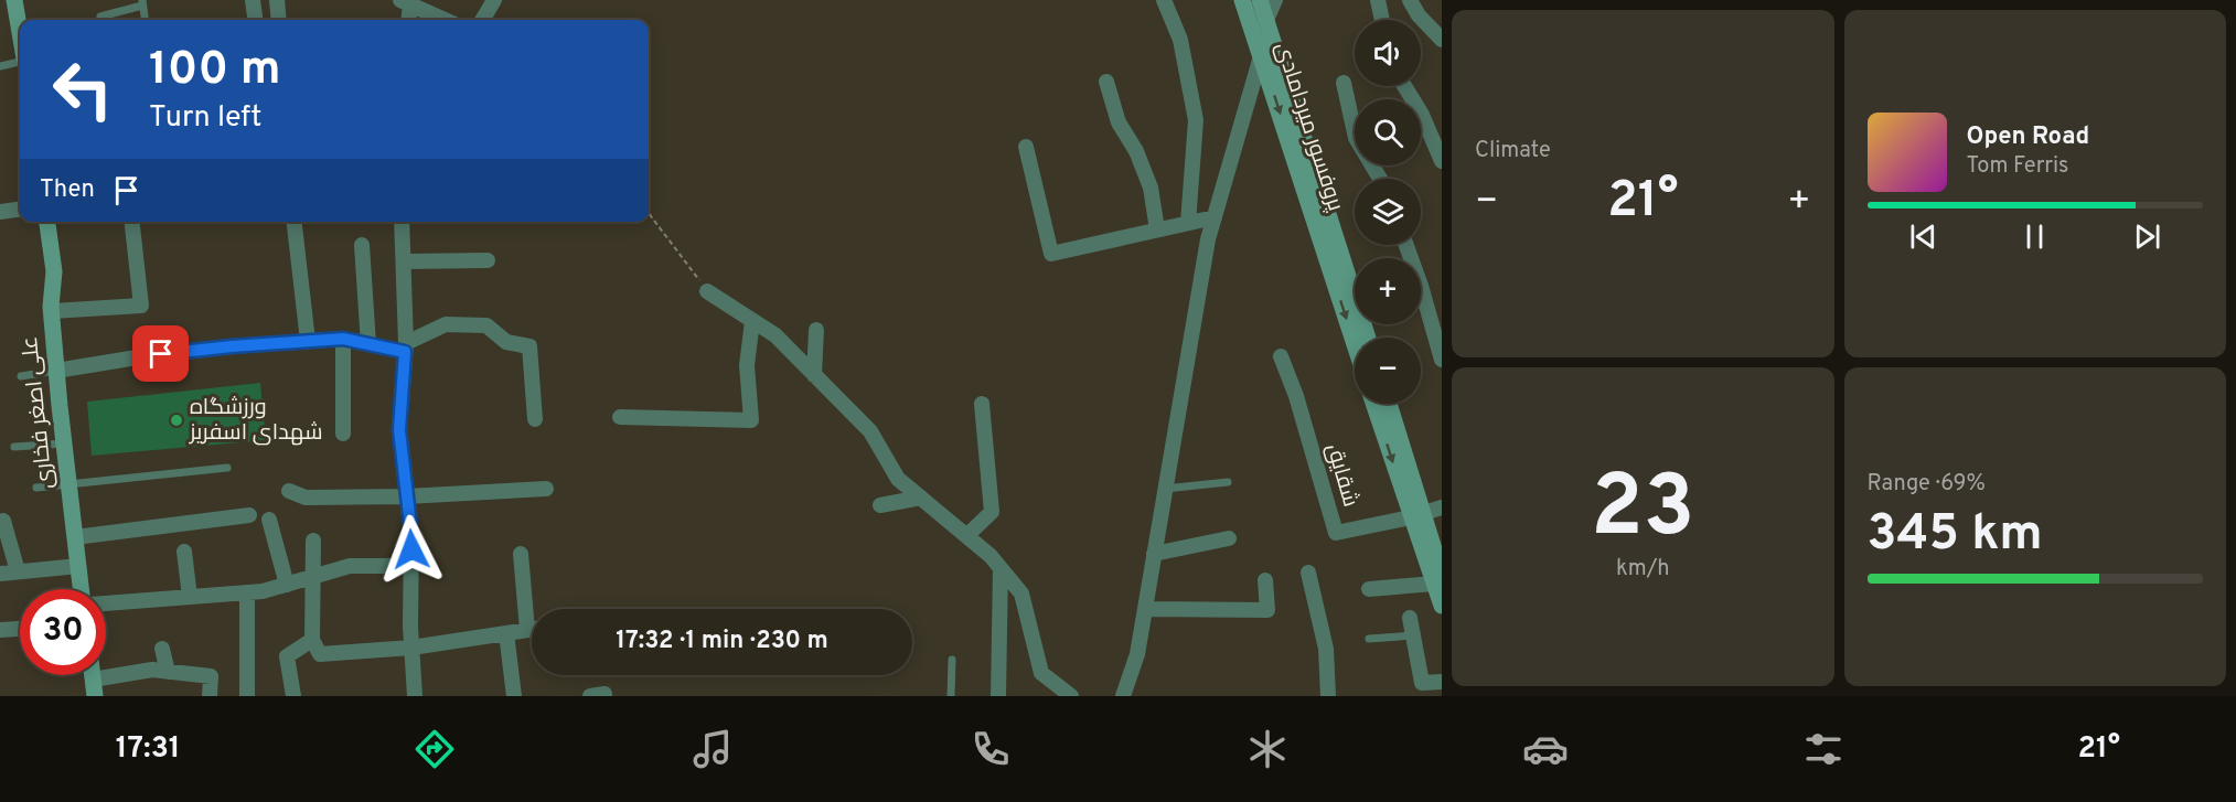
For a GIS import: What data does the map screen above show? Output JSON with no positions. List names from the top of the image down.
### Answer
{
  "streets": {
    "main road": ["پروفسور میردامادی", "علی اصغر فخاری"],
    "street": ["شقایق"]
  },
  "places": ["ورزشگاه شهدای اسفریز"],
  "page": {
    "tile": [
      "Climate",
      ["23", "km/h"],
      ["Range · 69%", "345 km"]
    ],
    "map_buttons": ["+", "−"],
    "turn": ["100 m", "Turn left"],
    "song": ["Open Road", "Tom Ferris"],
    "then": "Then",
    "heat": ["−", "21°", "+"],
    "limit": "30",
    "trip": "17:32 · 1 min · 230 m",
    "tabs": ["17:31", "21°"]
  }
}
